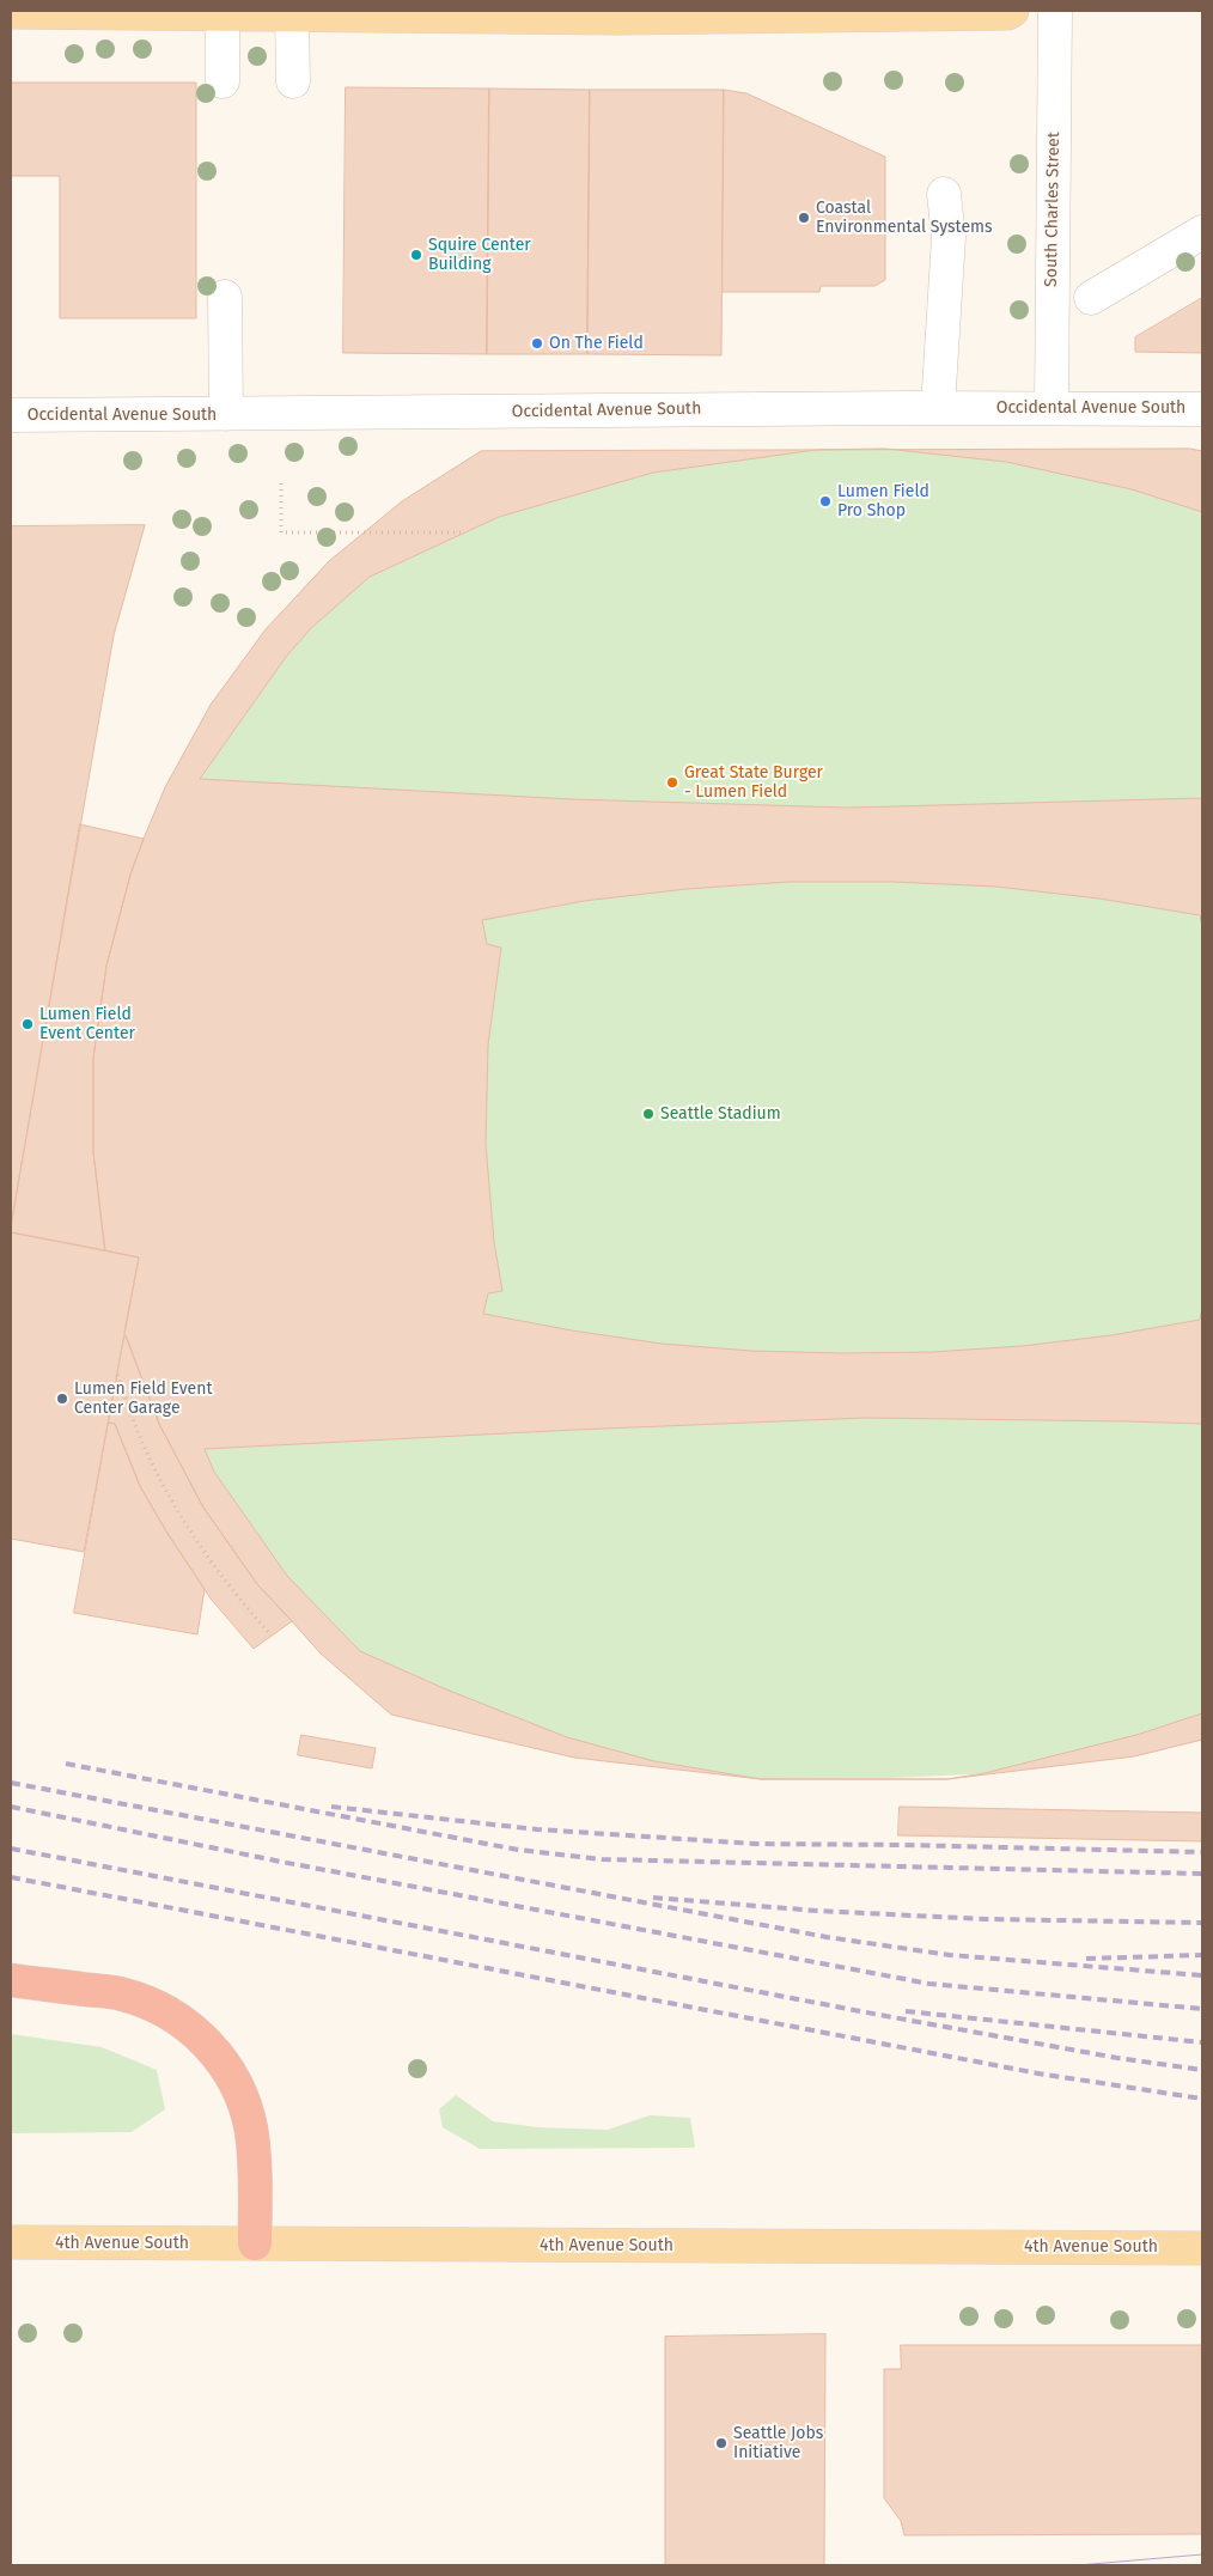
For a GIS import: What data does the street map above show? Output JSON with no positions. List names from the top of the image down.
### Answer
{
  "streets": {
    "main road": ["4th Avenue South"],
    "street": ["South Charles Street", "Occidental Avenue South"]
  },
  "crossings": [
    ["South Charles Street", "Occidental Avenue South"]
  ],
  "places": [
    "Coastal Environmental Systems",
    "Squire Center Building",
    "On The Field",
    "Lumen Field Pro Shop",
    "Great State Burger - Lumen Field",
    "Lumen Field Event Center",
    "Seattle Stadium",
    "Lumen Field Event Center Garage",
    "Seattle Jobs Initiative"
  ]
}
